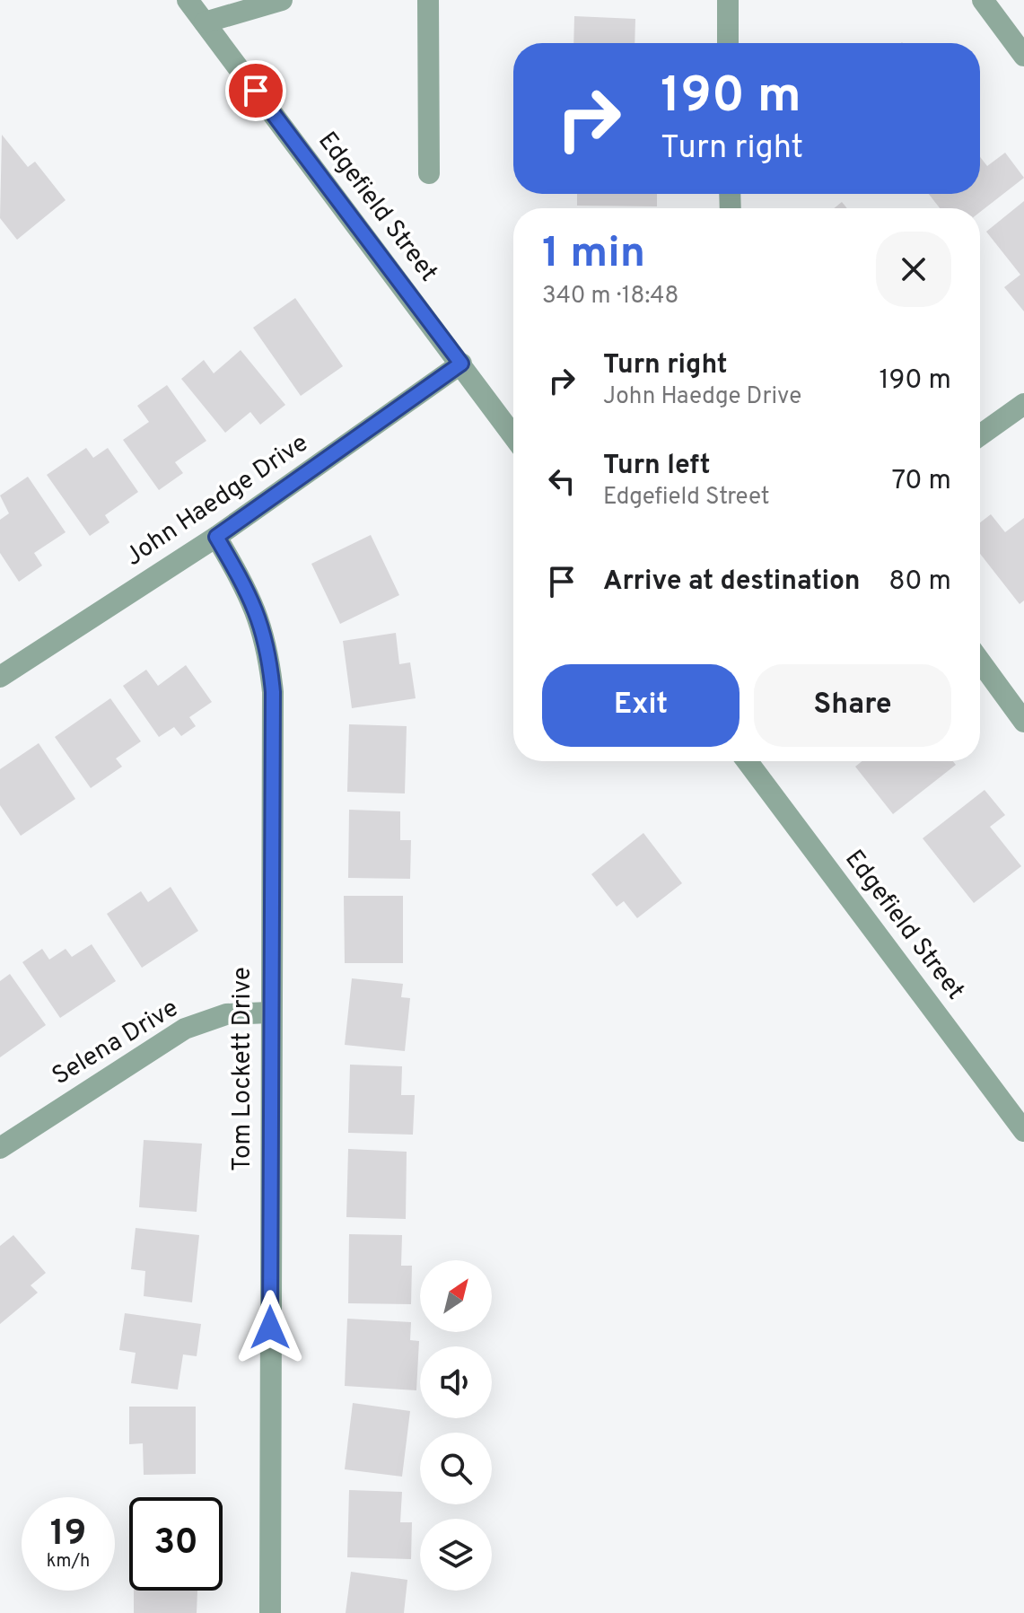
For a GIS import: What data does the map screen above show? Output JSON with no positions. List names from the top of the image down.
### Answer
{
  "streets": {
    "street": [
      "Edgefield Street",
      "John Haedge Drive",
      "Selena Drive",
      "Tom Lockett Drive"
    ]
  },
  "crossings": [
    ["Edgefield Street", "John Haedge Drive"],
    ["John Haedge Drive", "Tom Lockett Drive"],
    ["Selena Drive", "Tom Lockett Drive"]
  ],
  "north": "top right",
  "page": {
    "turn": ["190 m", "Turn right"],
    "heading": ["1 min", "340 m · 18:48"],
    "list": [
      {
        "name": "Turn right",
        "note": "John Haedge Drive",
        "value": "190 m"
      },
      {
        "name": "Turn left",
        "note": "Edgefield Street",
        "value": "70 m"
      },
      {
        "name": "Arrive at destination",
        "value": "80 m"
      }
    ],
    "buttons": ["Exit", "Share"],
    "speed": "19 km/h",
    "limit": "30"
  }
}
